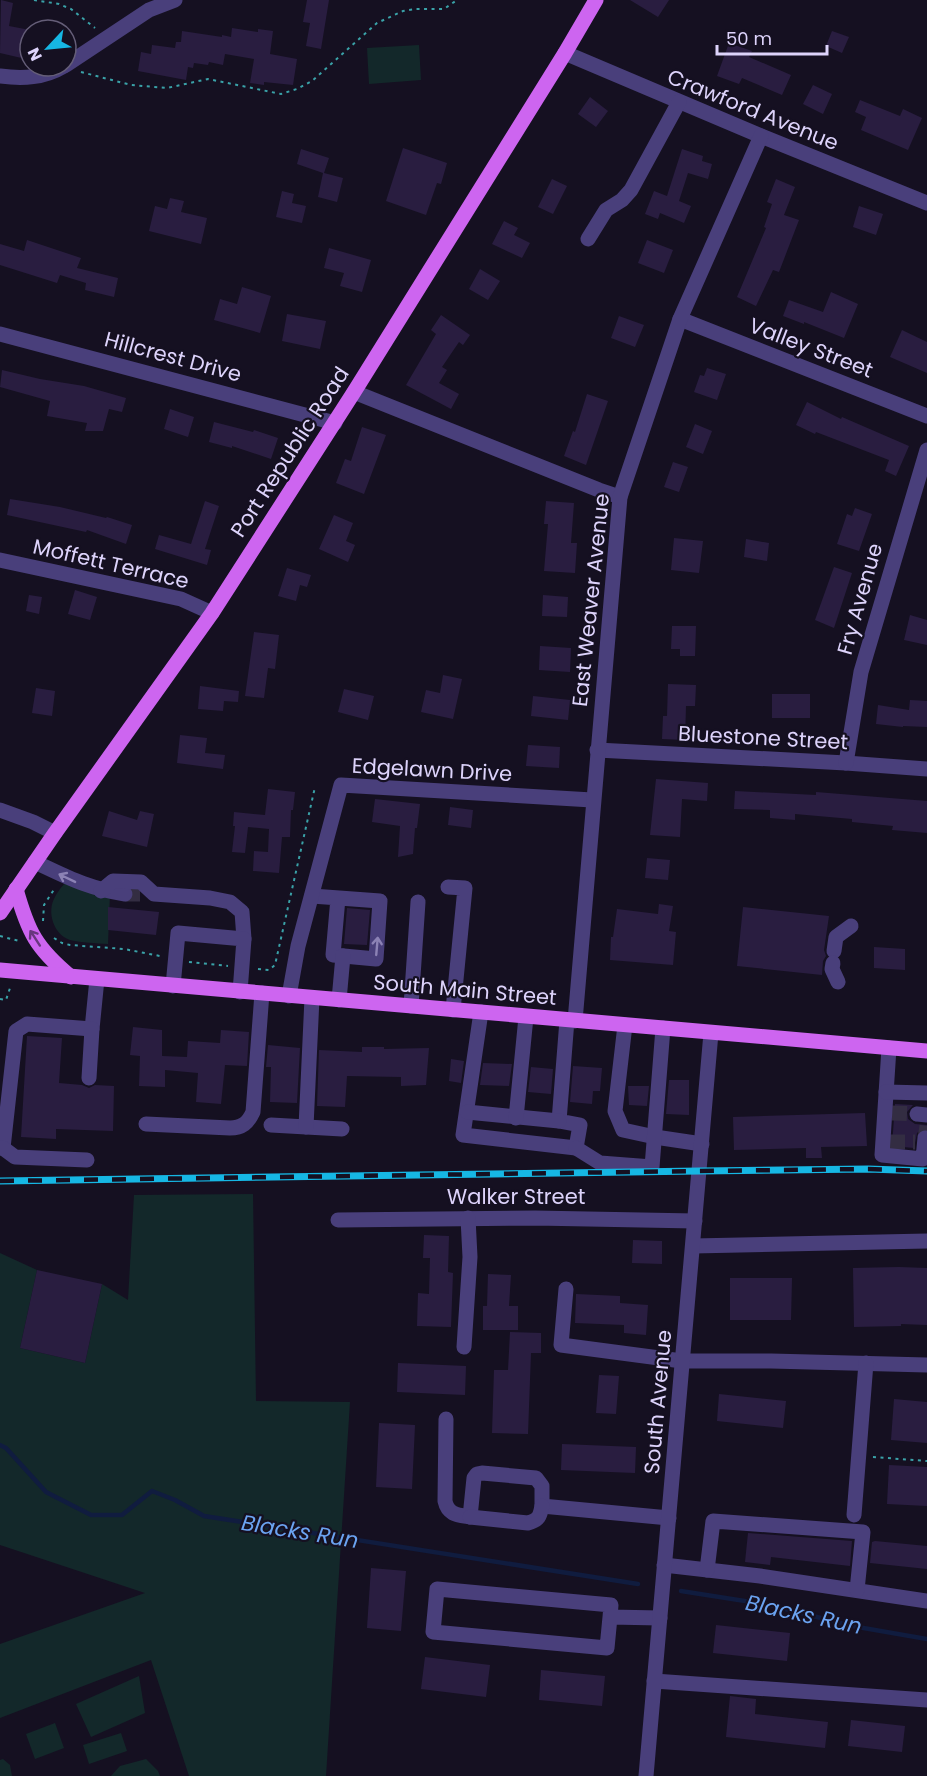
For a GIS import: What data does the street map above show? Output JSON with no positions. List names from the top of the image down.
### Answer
{
  "streets": {
    "main road": ["Port Republic Road", "South Main Street"],
    "street": [
      "Crawford Avenue",
      "Valley Street",
      "Hillcrest Drive",
      "Moffett Terrace",
      "Fry Avenue",
      "East Weaver Avenue",
      "Bluestone Street",
      "Edgelawn Drive",
      "Walker Street",
      "South Avenue"
    ]
  },
  "crossings": [
    ["Crawford Avenue", "Port Republic Road"],
    ["Crawford Avenue", "East Weaver Avenue"],
    ["Valley Street", "East Weaver Avenue"],
    ["Hillcrest Drive", "Port Republic Road"],
    ["Port Republic Road", "Moffett Terrace"],
    ["Fry Avenue", "Bluestone Street"],
    ["East Weaver Avenue", "Bluestone Street"],
    ["East Weaver Avenue", "Edgelawn Drive"],
    ["East Weaver Avenue", "South Main Street"],
    ["Edgelawn Drive", "South Main Street"],
    ["South Main Street", "South Avenue"],
    ["Walker Street", "South Avenue"]
  ],
  "water": ["Blacks Run"],
  "scale_bar": "50 m",
  "north": "bottom left"
}
